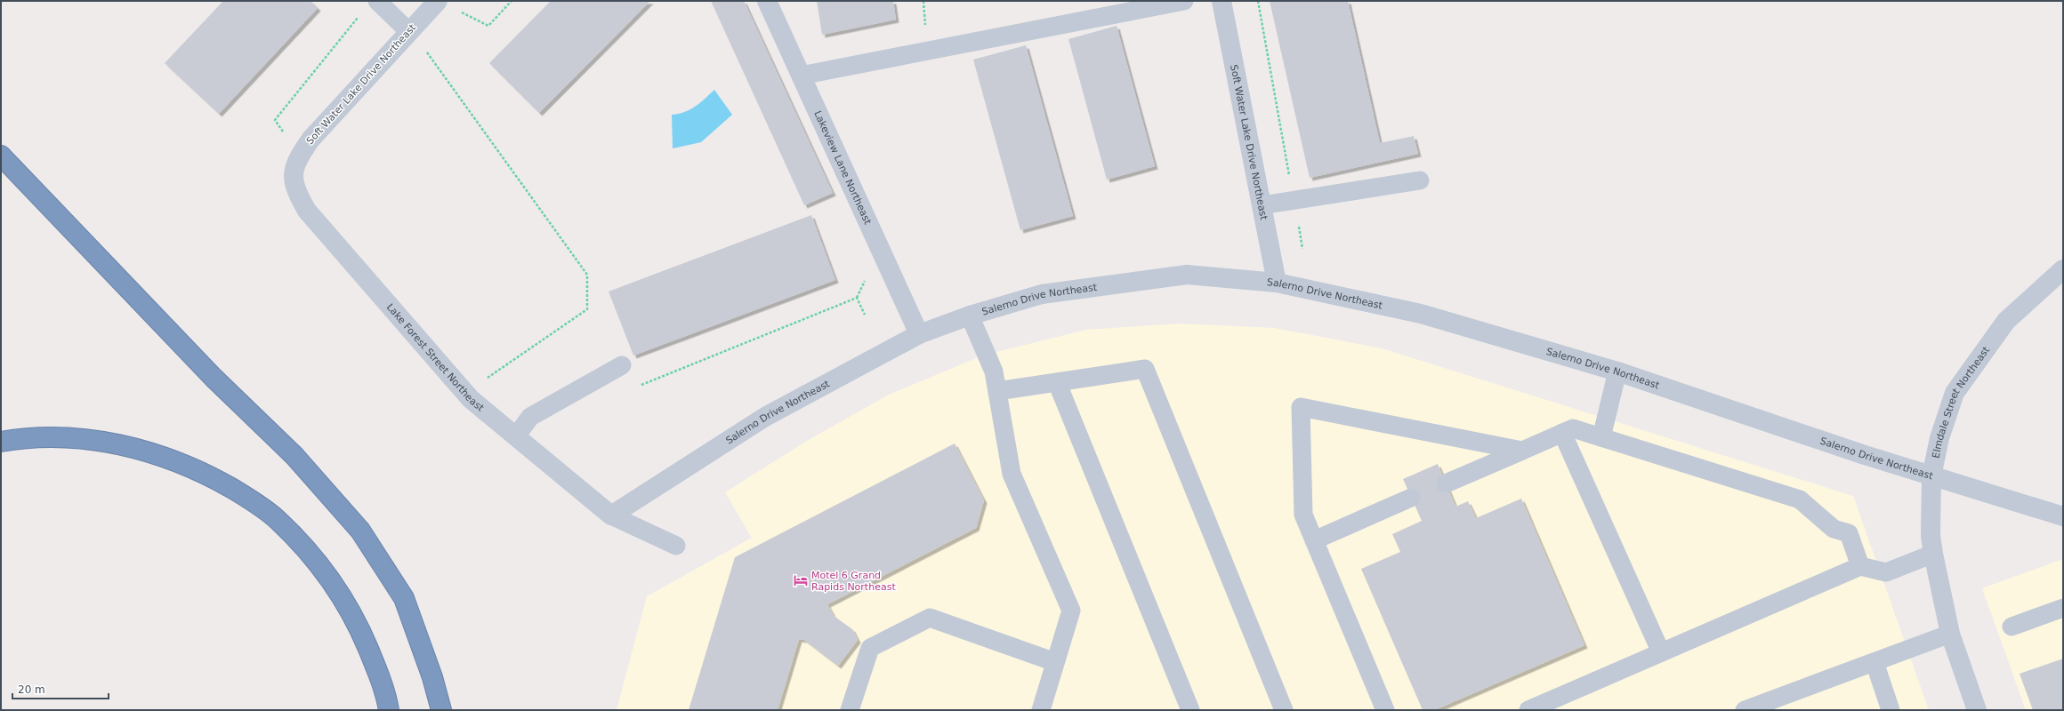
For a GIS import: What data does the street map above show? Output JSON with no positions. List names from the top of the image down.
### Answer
{
  "streets": {
    "street": [
      "Soft Water Lake Drive Northeast",
      "Lakeview Lane Northeast",
      "Salerno Drive Northeast",
      "Lake Forest Street Northeast",
      "Elmdale Street Northeast"
    ]
  },
  "crossings": [
    ["Soft Water Lake Drive Northeast", "Salerno Drive Northeast"],
    ["Soft Water Lake Drive Northeast", "Lake Forest Street Northeast"],
    ["Lakeview Lane Northeast", "Salerno Drive Northeast"],
    ["Salerno Drive Northeast", "Lake Forest Street Northeast"],
    ["Salerno Drive Northeast", "Elmdale Street Northeast"]
  ],
  "places": {
    "hotel": ["Motel 6 Grand Rapids Northeast"]
  },
  "scale_bar": "20 m"
}
